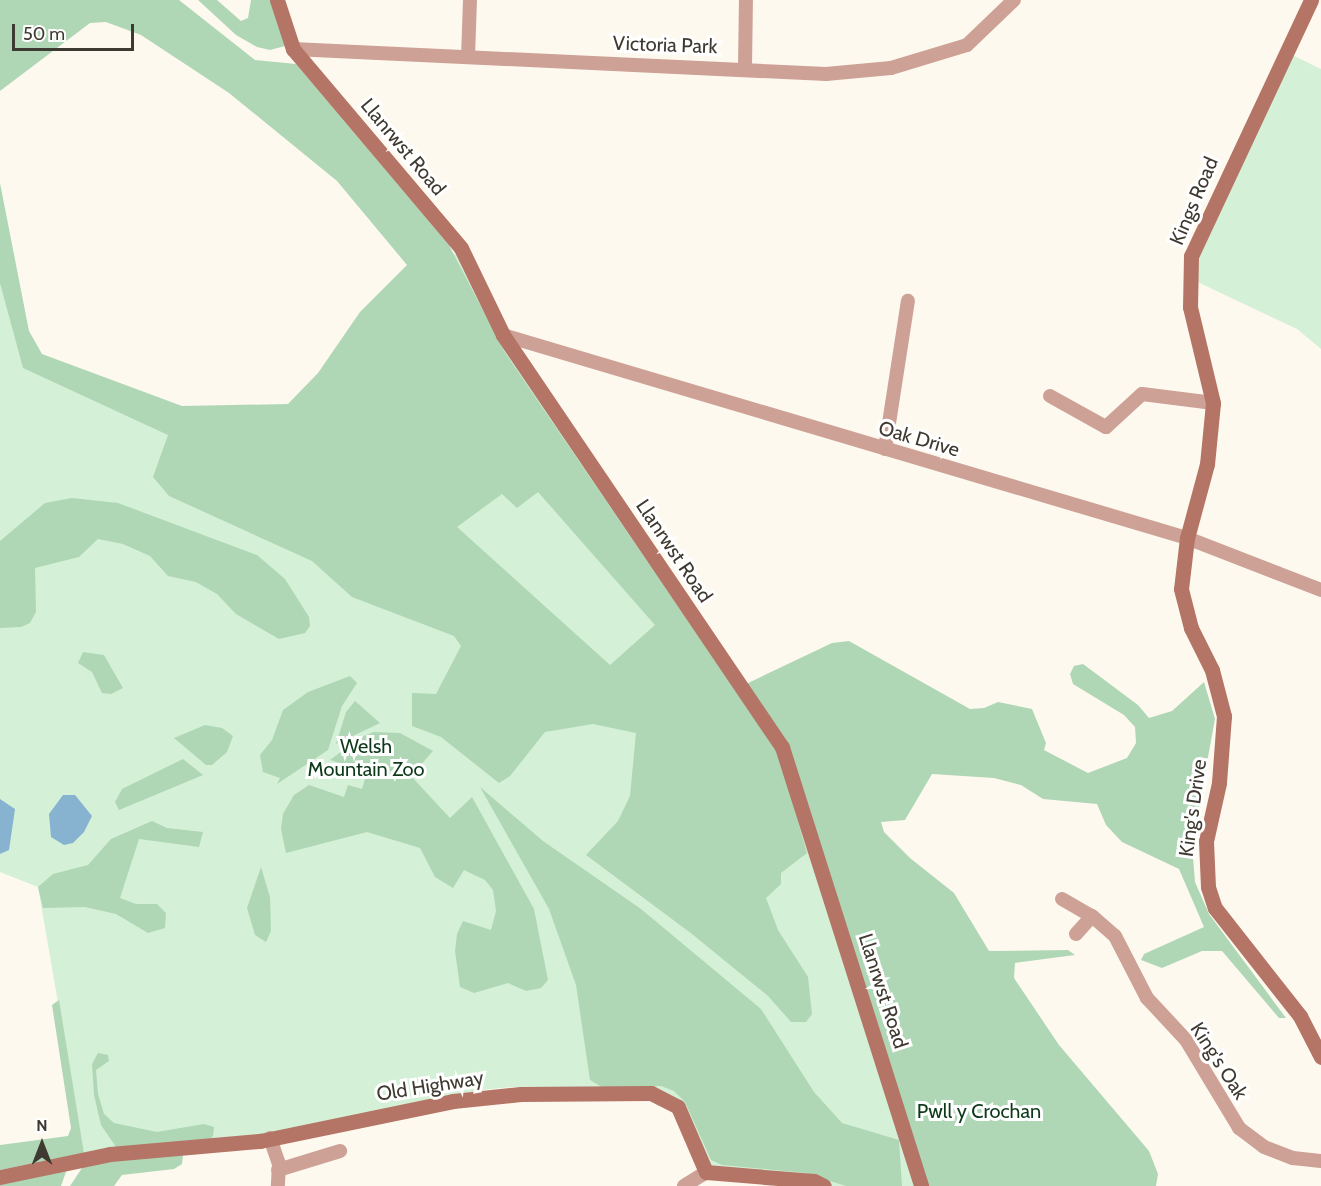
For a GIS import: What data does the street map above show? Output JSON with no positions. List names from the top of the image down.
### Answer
{
  "streets": {
    "street": [
      "Victoria Park",
      "Llanrwst Road",
      "Kings Road",
      "Oak Drive",
      "King's Drive",
      "King's Oak",
      "Old Highway"
    ]
  },
  "crossings": [
    ["Victoria Park", "Llanrwst Road"],
    ["Llanrwst Road", "Oak Drive"],
    ["Kings Road", "Oak Drive"],
    ["Kings Road", "King's Drive"],
    ["Oak Drive", "King's Drive"]
  ],
  "parks": ["Welsh Mountain Zoo", "Pwll y Crochan"],
  "scale_bar": "50 m",
  "north": "top"
}
